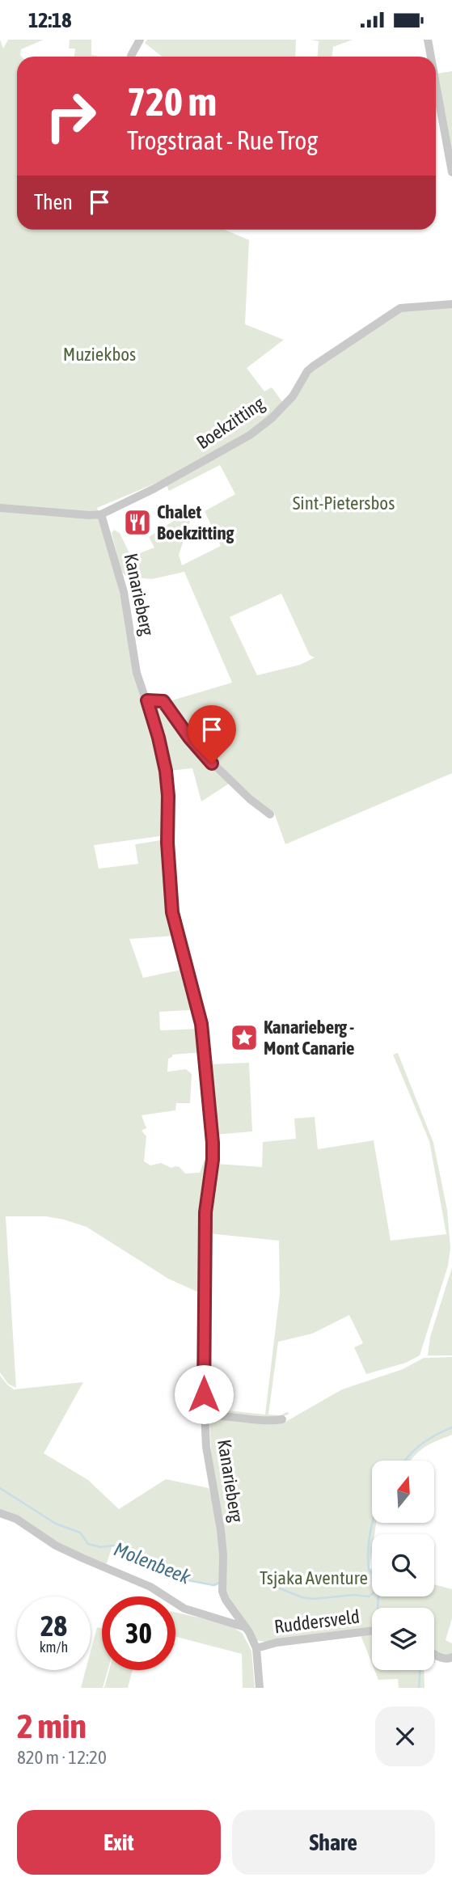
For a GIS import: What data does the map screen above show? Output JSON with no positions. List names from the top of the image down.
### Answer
{
  "streets": {
    "street": ["Boekzitting", "Kanarieberg", "Ruddersveld"]
  },
  "crossings": [
    ["Boekzitting", "Kanarieberg"],
    ["Kanarieberg", "Ruddersveld"]
  ],
  "water": ["Molenbeek"],
  "parks": ["Muziekbos", "Sint-Pietersbos", "Tsjaka Aventure"],
  "places": {
    "restaurant": ["Chalet Boekzitting"],
    "place": ["Kanarieberg - Mont Canarie"]
  },
  "north": "top",
  "page": {
    "status": "12:18",
    "turn": ["720 m", "Trogstraat - Rue Trog"],
    "then": "Then",
    "speed": "28 km/h",
    "limit": "30",
    "heading": ["2 min", "820 m · 12:20"],
    "buttons": ["Exit", "Share"]
  }
}
